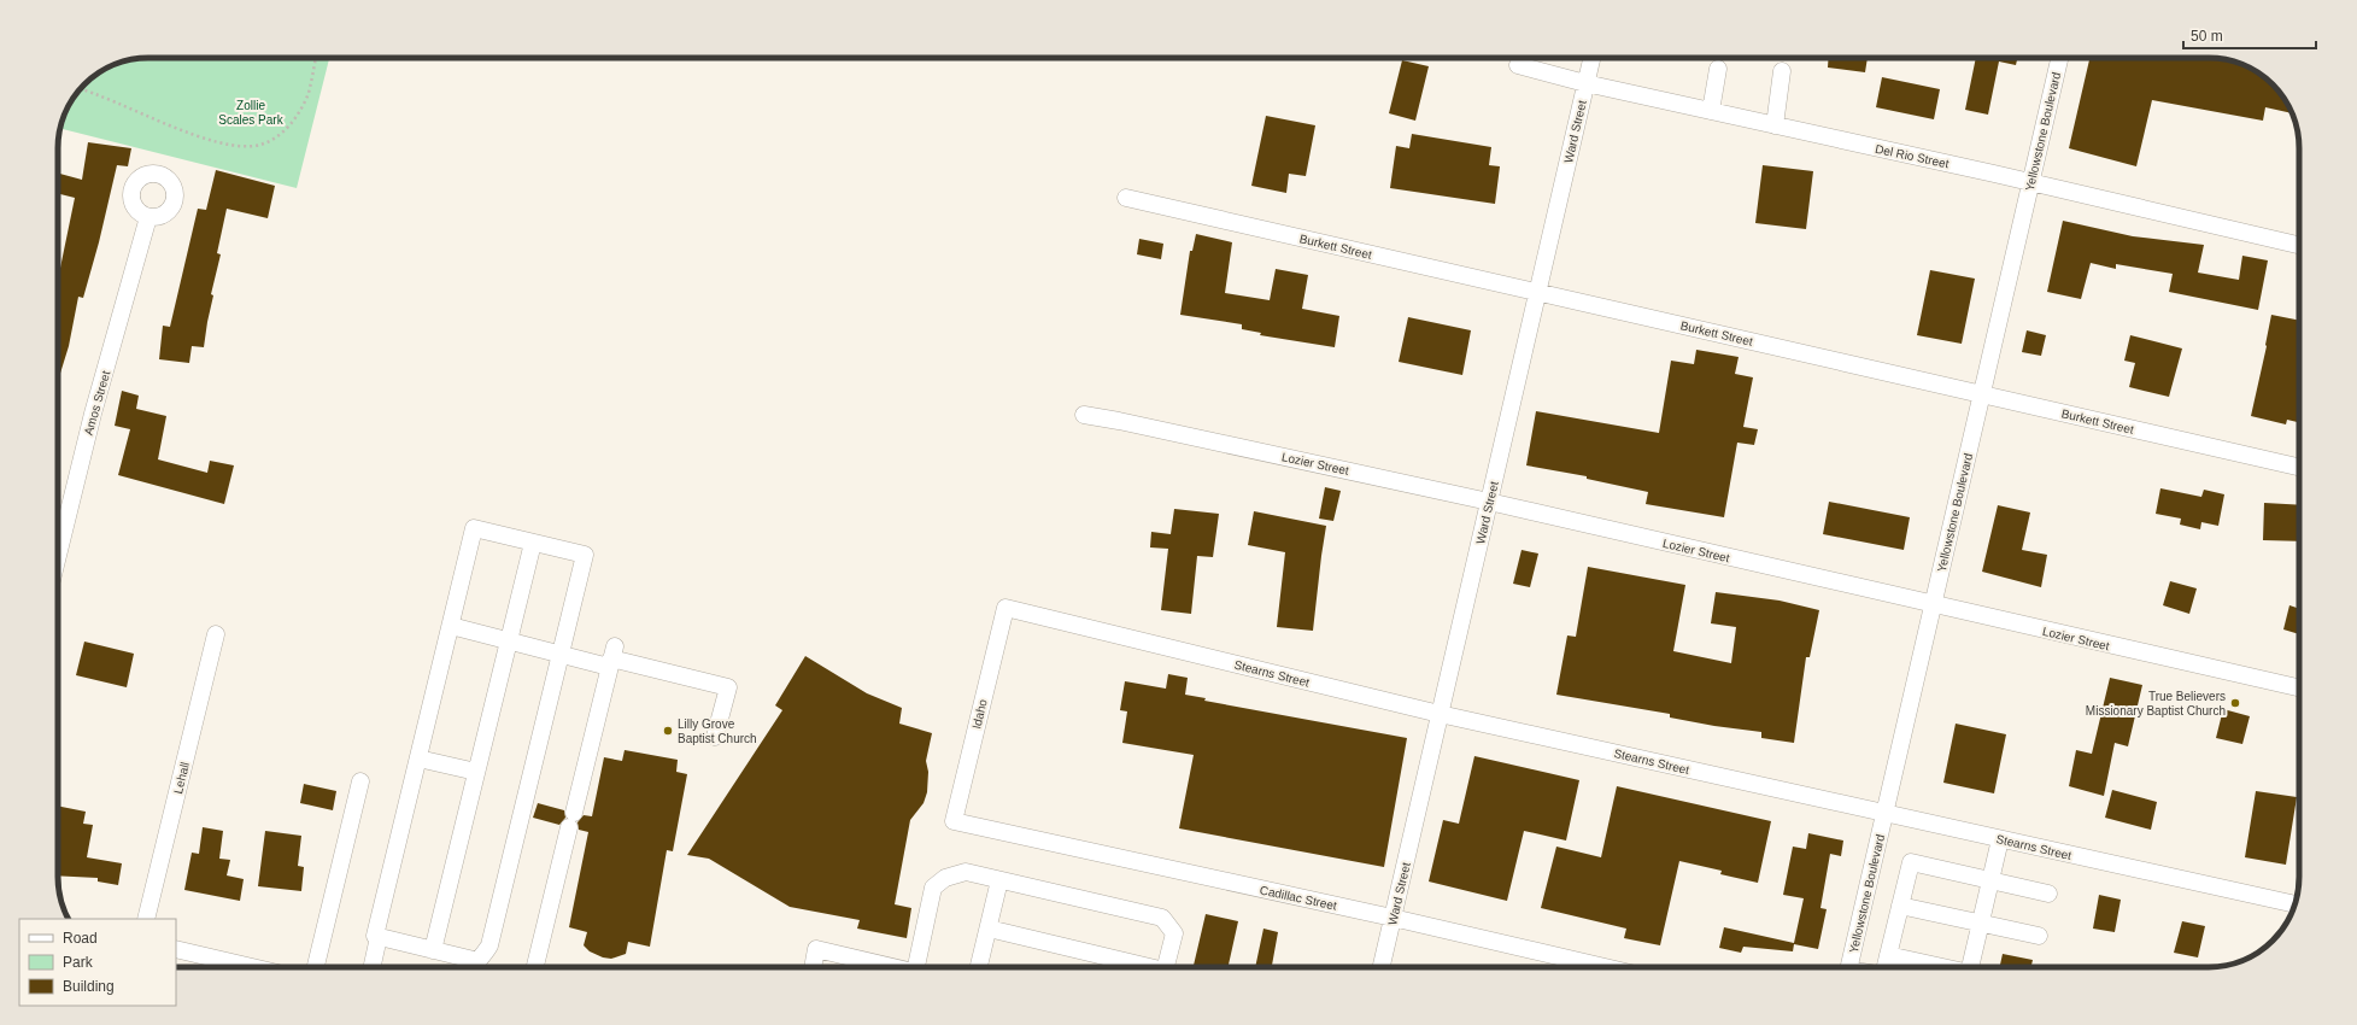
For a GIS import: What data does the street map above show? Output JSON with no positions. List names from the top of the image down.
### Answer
{
  "streets": {
    "street": [
      "Ward Street",
      "Yellowstone Boulevard",
      "Del Rio Street",
      "Burkett Street",
      "Amos Street",
      "Lozier Street",
      "Stearns Street",
      "Idaho",
      "Lehall",
      "Cadillac Street"
    ]
  },
  "crossings": [
    ["Ward Street", "Del Rio Street"],
    ["Ward Street", "Burkett Street"],
    ["Ward Street", "Lozier Street"],
    ["Ward Street", "Stearns Street"],
    ["Ward Street", "Cadillac Street"],
    ["Yellowstone Boulevard", "Del Rio Street"],
    ["Yellowstone Boulevard", "Burkett Street"],
    ["Yellowstone Boulevard", "Lozier Street"],
    ["Yellowstone Boulevard", "Stearns Street"],
    ["Stearns Street", "Idaho"],
    ["Idaho", "Cadillac Street"]
  ],
  "parks": ["Zollie Scales Park"],
  "places": ["True Believers Missionary Baptist Church", "Lilly Grove Baptist Church"],
  "legend": ["Road", "Park", "Building"],
  "scale_bar": "50 m"
}
